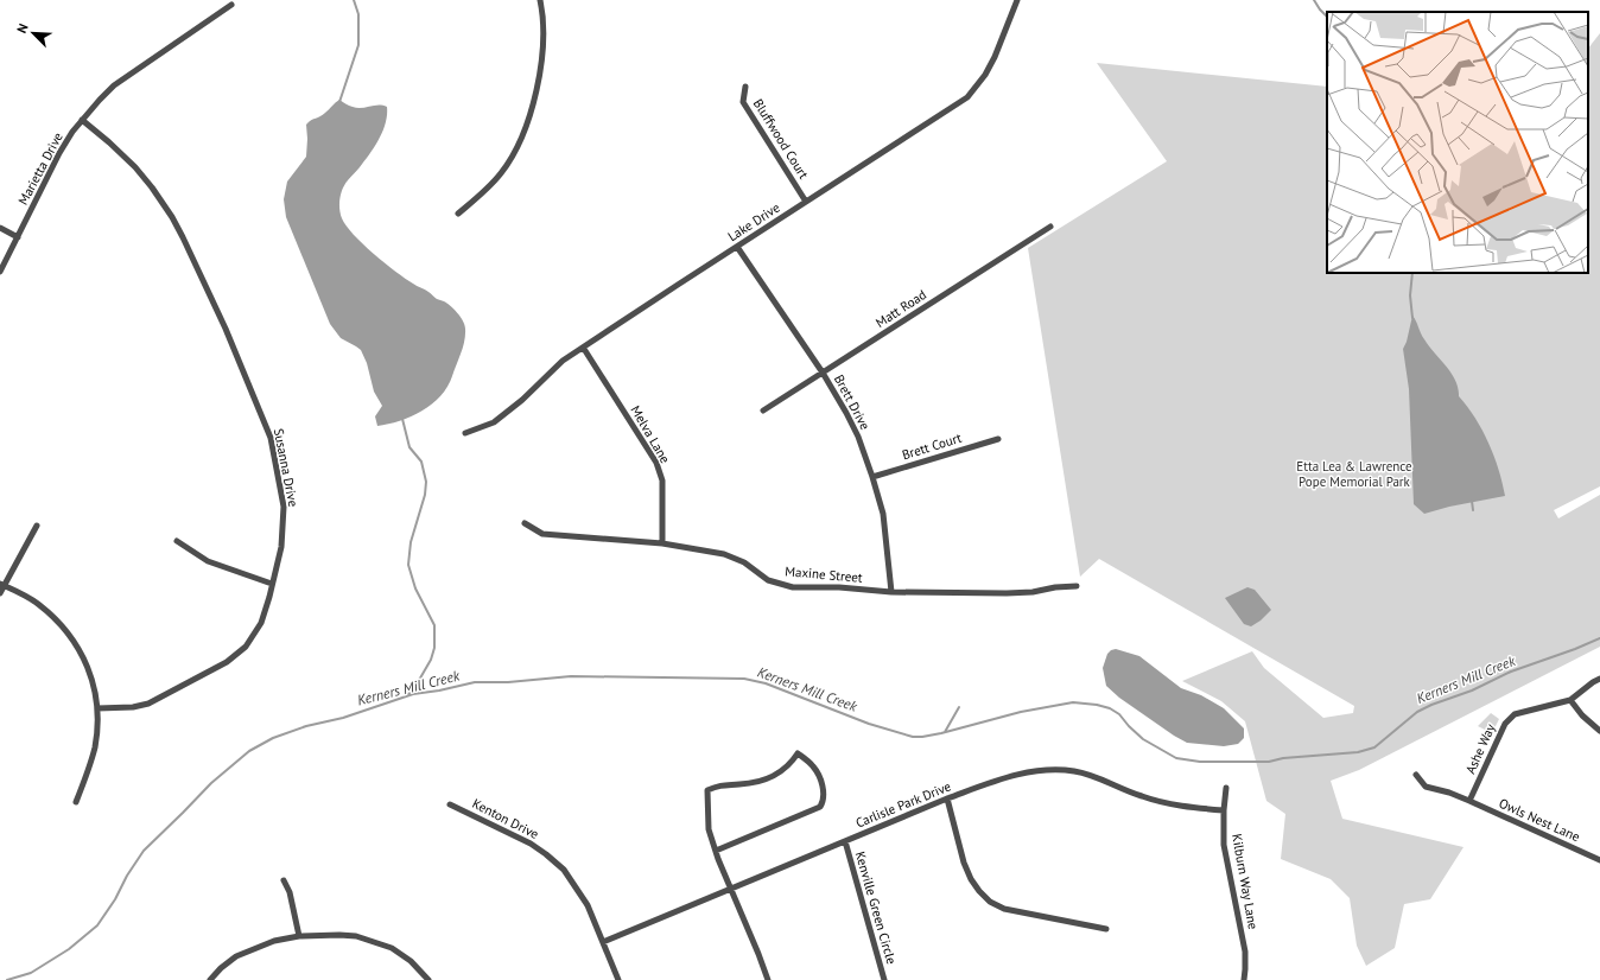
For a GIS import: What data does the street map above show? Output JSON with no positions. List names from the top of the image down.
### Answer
{
  "streets": {
    "street": [
      "Bluffwood Court",
      "Marietta Drive",
      "Lake Drive",
      "Matt Road",
      "Brett Drive",
      "Melva Lane",
      "Brett Court",
      "Susanna Drive",
      "Maxine Street",
      "Ashe Way",
      "Carlisle Park Drive",
      "Kenton Drive",
      "Owls Nest Lane",
      "Kilburn Way Lane",
      "Kenville Green Circle"
    ]
  },
  "crossings": [
    ["Bluffwood Court", "Lake Drive"],
    ["Marietta Drive", "Susanna Drive"],
    ["Lake Drive", "Brett Drive"],
    ["Lake Drive", "Melva Lane"],
    ["Matt Road", "Brett Drive"],
    ["Brett Drive", "Brett Court"],
    ["Brett Drive", "Maxine Street"],
    ["Melva Lane", "Maxine Street"],
    ["Ashe Way", "Owls Nest Lane"],
    ["Carlisle Park Drive", "Kenton Drive"],
    ["Carlisle Park Drive", "Kilburn Way Lane"],
    ["Carlisle Park Drive", "Kenville Green Circle"]
  ],
  "water": ["Kerners Mill Creek"],
  "parks": ["Etta Lea & Lawrence Pope Memorial Park"],
  "north": "top left"
}
